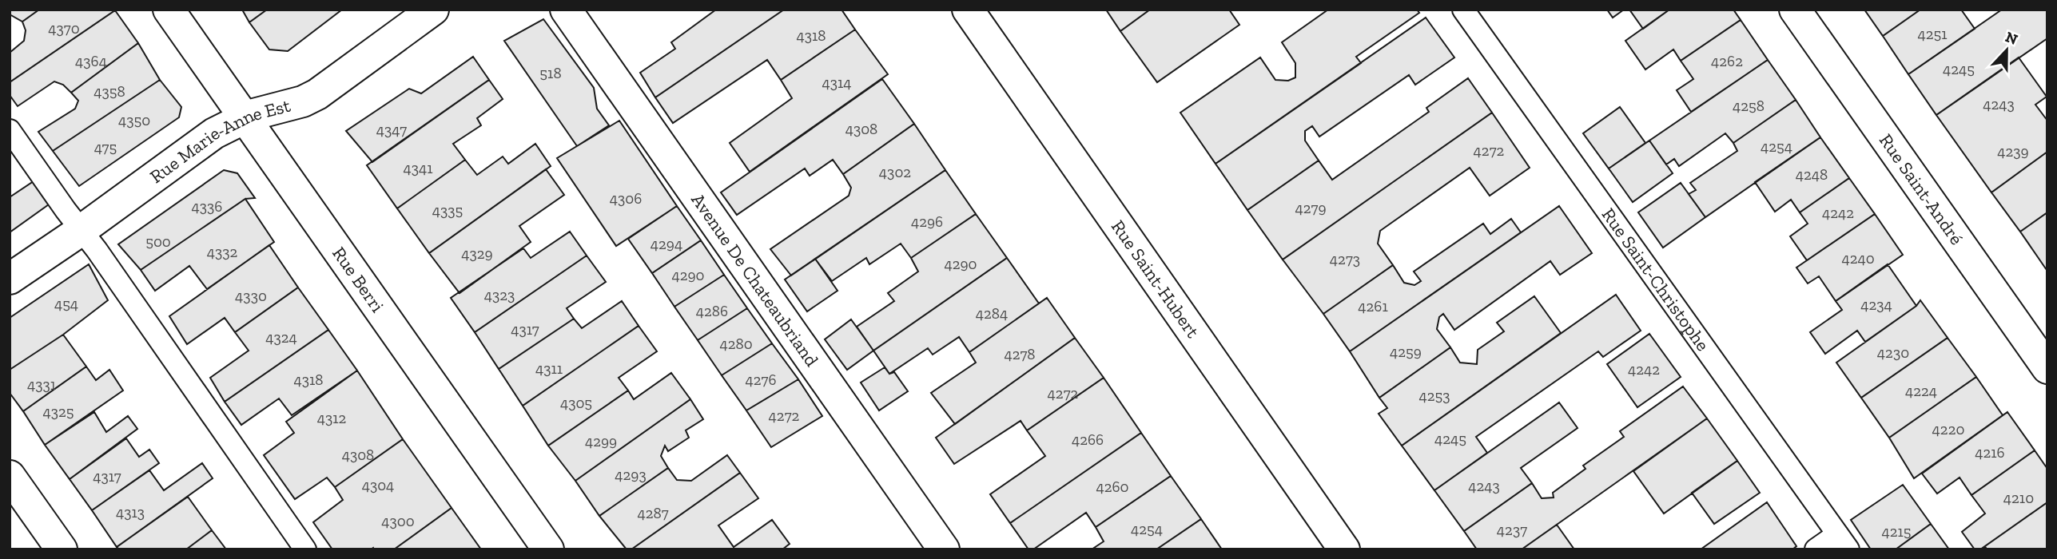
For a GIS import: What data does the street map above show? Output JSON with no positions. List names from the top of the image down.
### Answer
{
  "streets": {
    "street": [
      "Rue Marie-Anne Est",
      "Rue Saint-André",
      "Rue Berri",
      "Avenue De Chateaubriand",
      "Rue Saint-Hubert"
    ],
    "lane": ["Rue Saint-Christophe"]
  },
  "crossings": [
    ["Rue Marie-Anne Est", "Rue Berri"]
  ],
  "house_numbers": [
    "4370",
    "4251",
    "4318",
    "4364",
    "4262",
    "4245",
    "518",
    "4314",
    "4358",
    "4243",
    "4258",
    "4350",
    "4308",
    "4347",
    "4254",
    "475",
    "4272",
    "4239",
    "4341",
    "4302",
    "4248",
    "4306",
    "4336",
    "4279",
    "4335",
    "4242",
    "4296",
    "500",
    "4294",
    "4332",
    "4329",
    "4240",
    "4273",
    "4290",
    "4290",
    "4323",
    "4330",
    "454",
    "4234",
    "4261",
    "4286",
    "4284",
    "4317",
    "4324",
    "4280",
    "4259",
    "4230",
    "4278",
    "4311",
    "4242",
    "4318",
    "4276",
    "4331",
    "4224",
    "4272",
    "4253",
    "4305",
    "4325",
    "4272",
    "4312",
    "4220",
    "4245",
    "4266",
    "4299",
    "4216",
    "4308",
    "4293",
    "4317",
    "4304",
    "4243",
    "4260",
    "4210",
    "4313",
    "4287",
    "4300",
    "4254",
    "4237",
    "4215"
  ],
  "north": "top"
}
